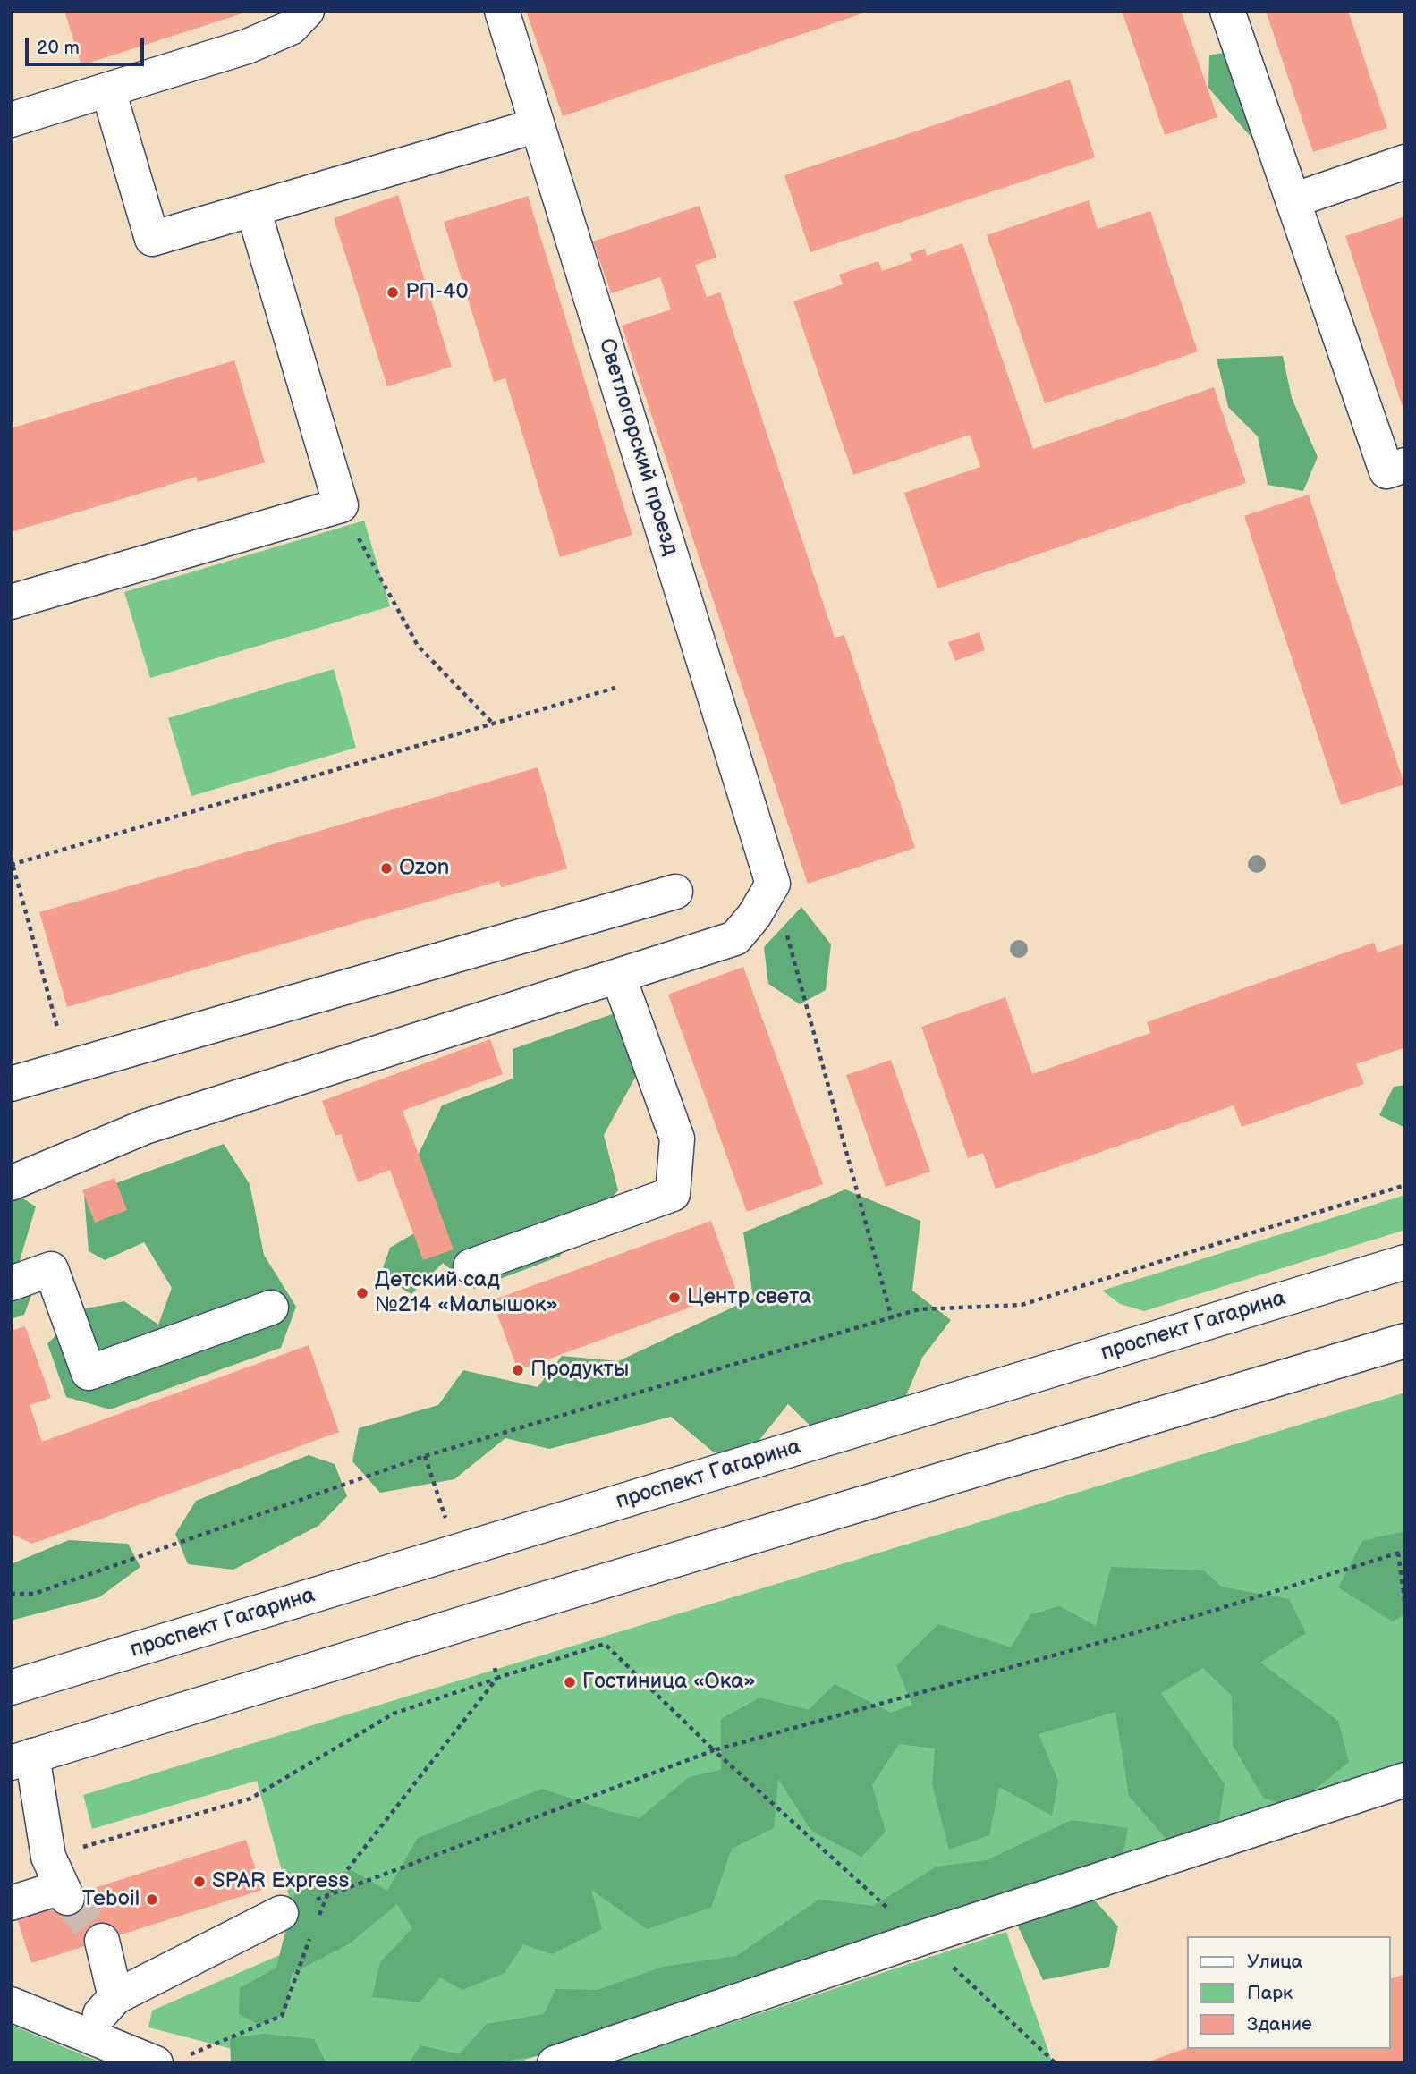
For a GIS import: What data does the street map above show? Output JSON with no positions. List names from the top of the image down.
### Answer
{
  "streets": {
    "main road": ["Светлогорский проезд", "проспект Гагарина"]
  },
  "places": [
    "РП-40",
    "Ozon",
    "Детский сад №214 «Малышок»",
    "Центр света",
    "Продукты",
    "Гостиница «Ока»",
    "SPAR Express",
    "Teboil"
  ],
  "legend": ["Улица", "Парк", "Здание"],
  "scale_bar": "20 m"
}
